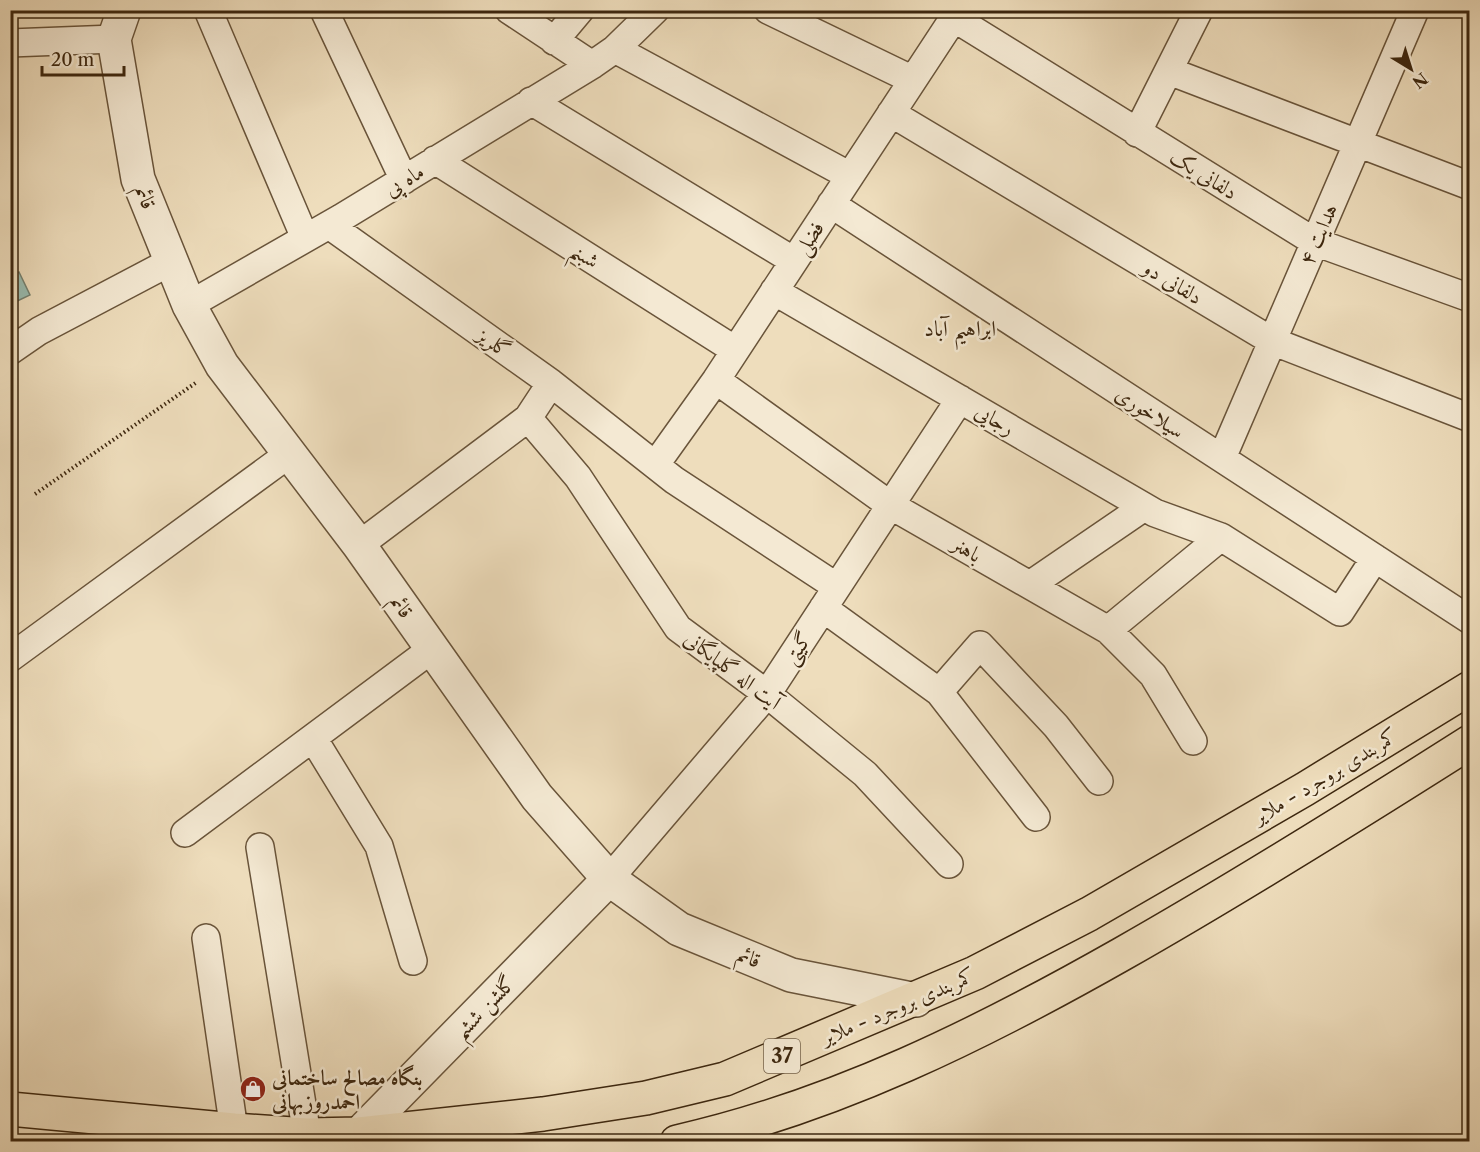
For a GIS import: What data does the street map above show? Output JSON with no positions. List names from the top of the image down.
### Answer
{
  "streets": {
    "highway": ["کمربندی بروجرد - ملایر", "37"],
    "street": [
      "دلفانی یک",
      "ماه پی",
      "قائم",
      "هدایت ۴",
      "فضلی",
      "شبنم",
      "دلفانی دو",
      "گلریز",
      "سیلاخوری",
      "رجایی",
      "باهنر",
      "گیتی",
      "آیت اله گلپایگانی",
      "گلشن ششم"
    ]
  },
  "crossings": [
    ["دلفانی یک", "هدایت ۴"],
    ["دلفانی یک", "فضلی"],
    ["ماه پی", "قائم"],
    ["ماه پی", "شبنم"],
    ["ماه پی", "گلریز"],
    ["قائم", "گیتی"],
    ["قائم", "کمربندی بروجرد - ملایر"],
    ["قائم", "گلشن ششم"],
    ["هدایت ۴", "دلفانی دو"],
    ["هدایت ۴", "سیلاخوری"],
    ["فضلی", "شبنم"],
    ["فضلی", "دلفانی دو"],
    ["فضلی", "گلریز"],
    ["فضلی", "سیلاخوری"],
    ["فضلی", "رجایی"],
    ["فضلی", "باهنر"],
    ["گلریز", "گیتی"],
    ["سیلاخوری", "رجایی"],
    ["رجایی", "گیتی"],
    ["باهنر", "گیتی"],
    ["گیتی", "آیت اله گلپایگانی"],
    ["گیتی", "گلشن ششم"],
    ["کمربندی بروجرد - ملایر", "گلشن ششم"]
  ],
  "districts": ["ابراهیم آباد"],
  "places": {
    "shop": ["بنگاه مصالح ساختمانی احمدروزبهانی"]
  },
  "scale_bar": "20 m",
  "north": "bottom right"
}
